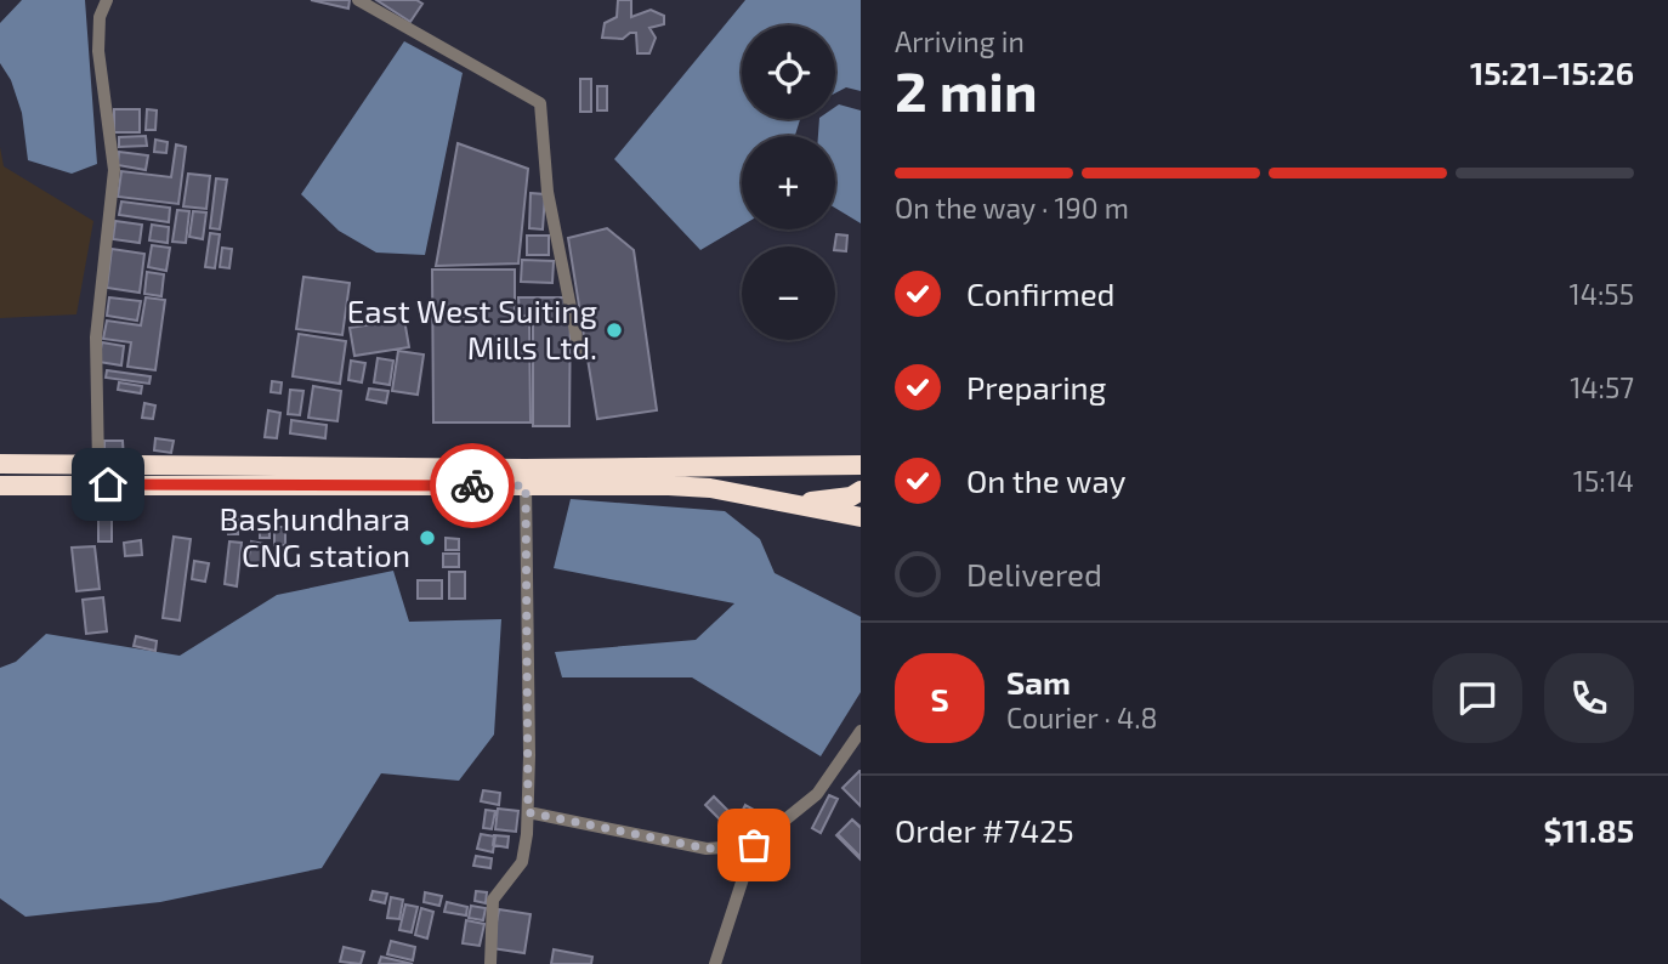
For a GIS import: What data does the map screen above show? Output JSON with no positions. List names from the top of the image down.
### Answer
{
  "places": ["East West Suiting Mills Ltd.", "Bashundhara CNG station"],
  "page": {
    "heading": ["2 min", "Arriving in", "15:21–15:26"],
    "panel": [
      "Sam",
      "Courier · 4.8",
      "Order #7425",
      "$11.85"
    ],
    "map_buttons": ["+", "−"],
    "bar": "On the way · 190 m",
    "list": [
      ["Confirmed", "14:55"],
      ["Preparing", "14:57"],
      ["On the way", "15:14"],
      "Delivered"
    ],
    "round": "S"
  }
}
